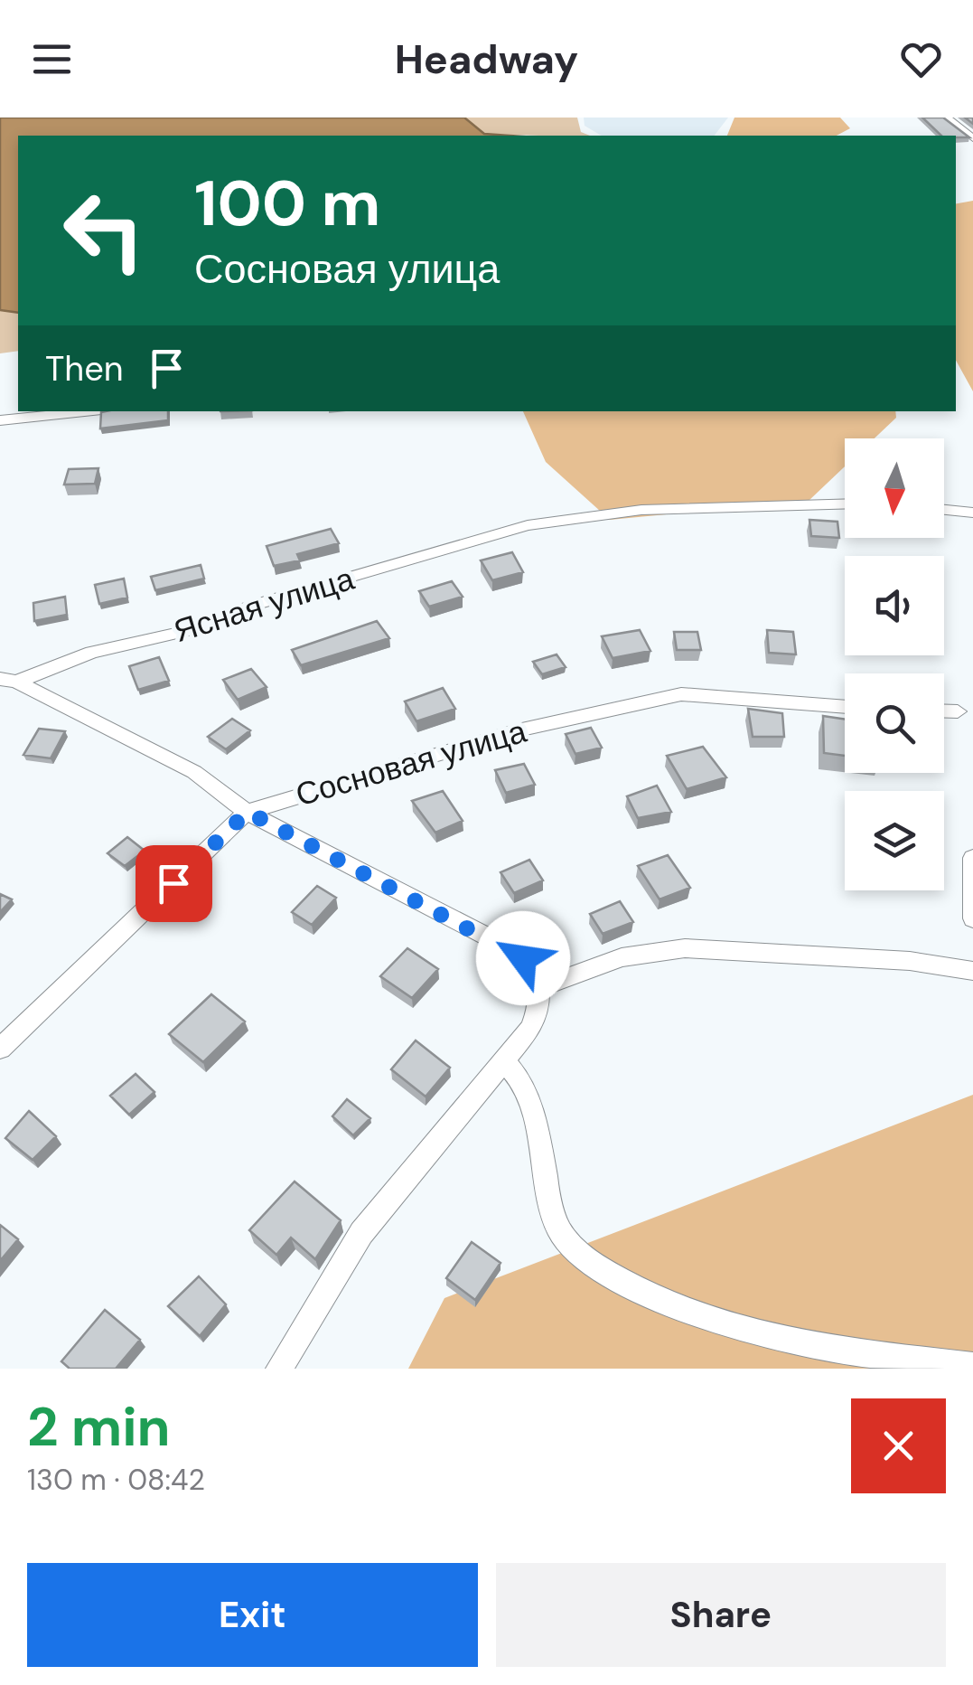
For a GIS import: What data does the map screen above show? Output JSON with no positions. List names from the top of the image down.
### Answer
{
  "streets": {
    "street": ["Ясная улица", "Сосновая улица"]
  },
  "north": "bottom",
  "page": {
    "header": "Headway",
    "turn": ["100 m", "Сосновая улица"],
    "then": "Then",
    "heading": ["2 min", "130 m · 08:42"],
    "buttons": ["Exit", "Share"]
  }
}
